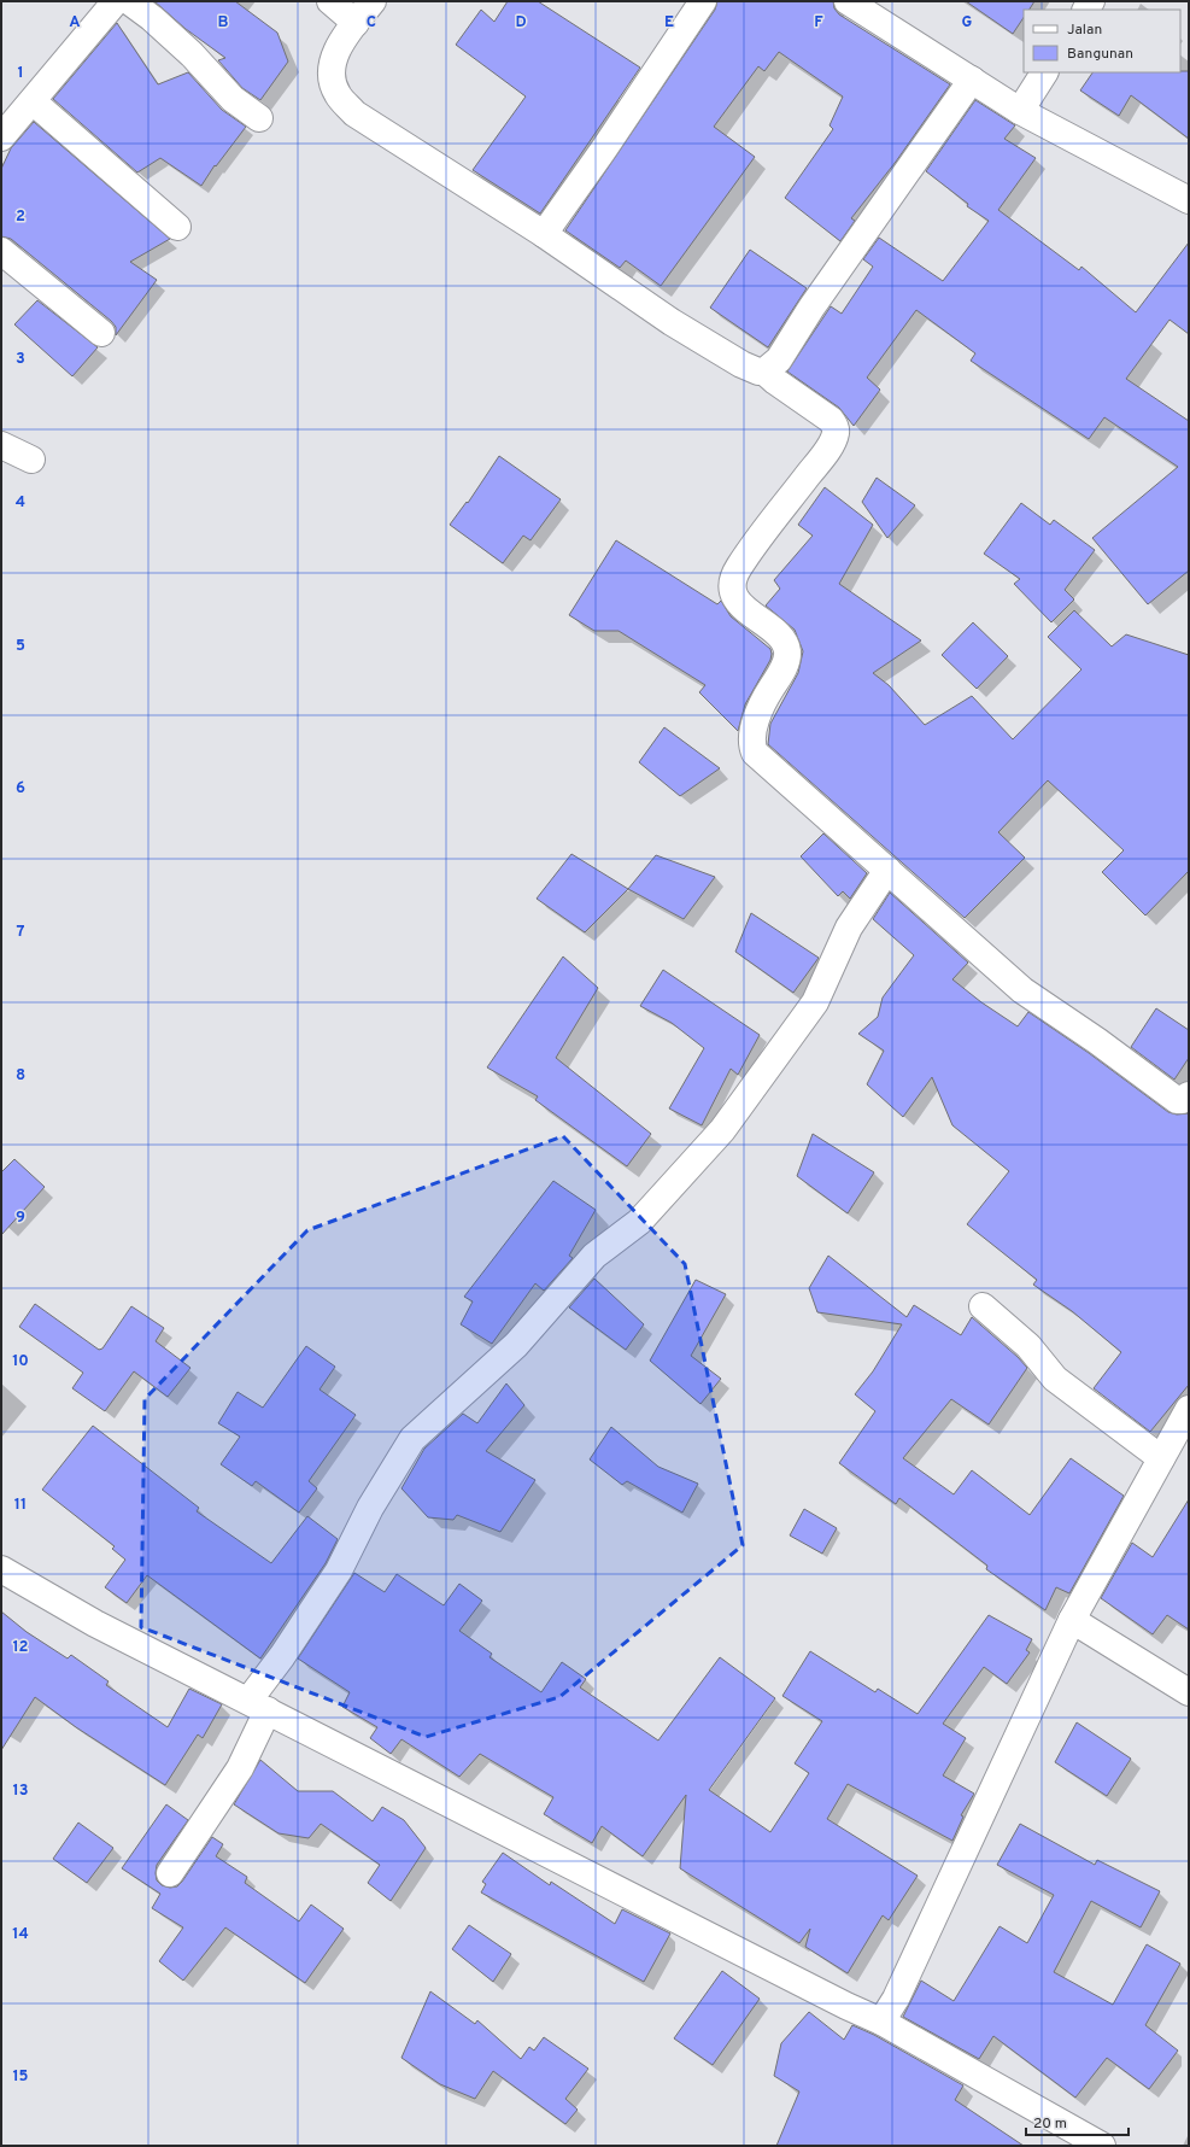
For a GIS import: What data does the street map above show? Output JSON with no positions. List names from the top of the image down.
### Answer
{
  "legend": ["Jalan", "Bangunan"],
  "scale_bar": "20 m",
  "grid": {
    "columns": [
      "A",
      "B",
      "C",
      "D",
      "E",
      "F",
      "G"
    ],
    "rows": [
      "1",
      "2",
      "3",
      "4",
      "5",
      "6",
      "7",
      "8",
      "9",
      "10",
      "11",
      "12",
      "13",
      "14",
      "15"
    ]
  }
}
